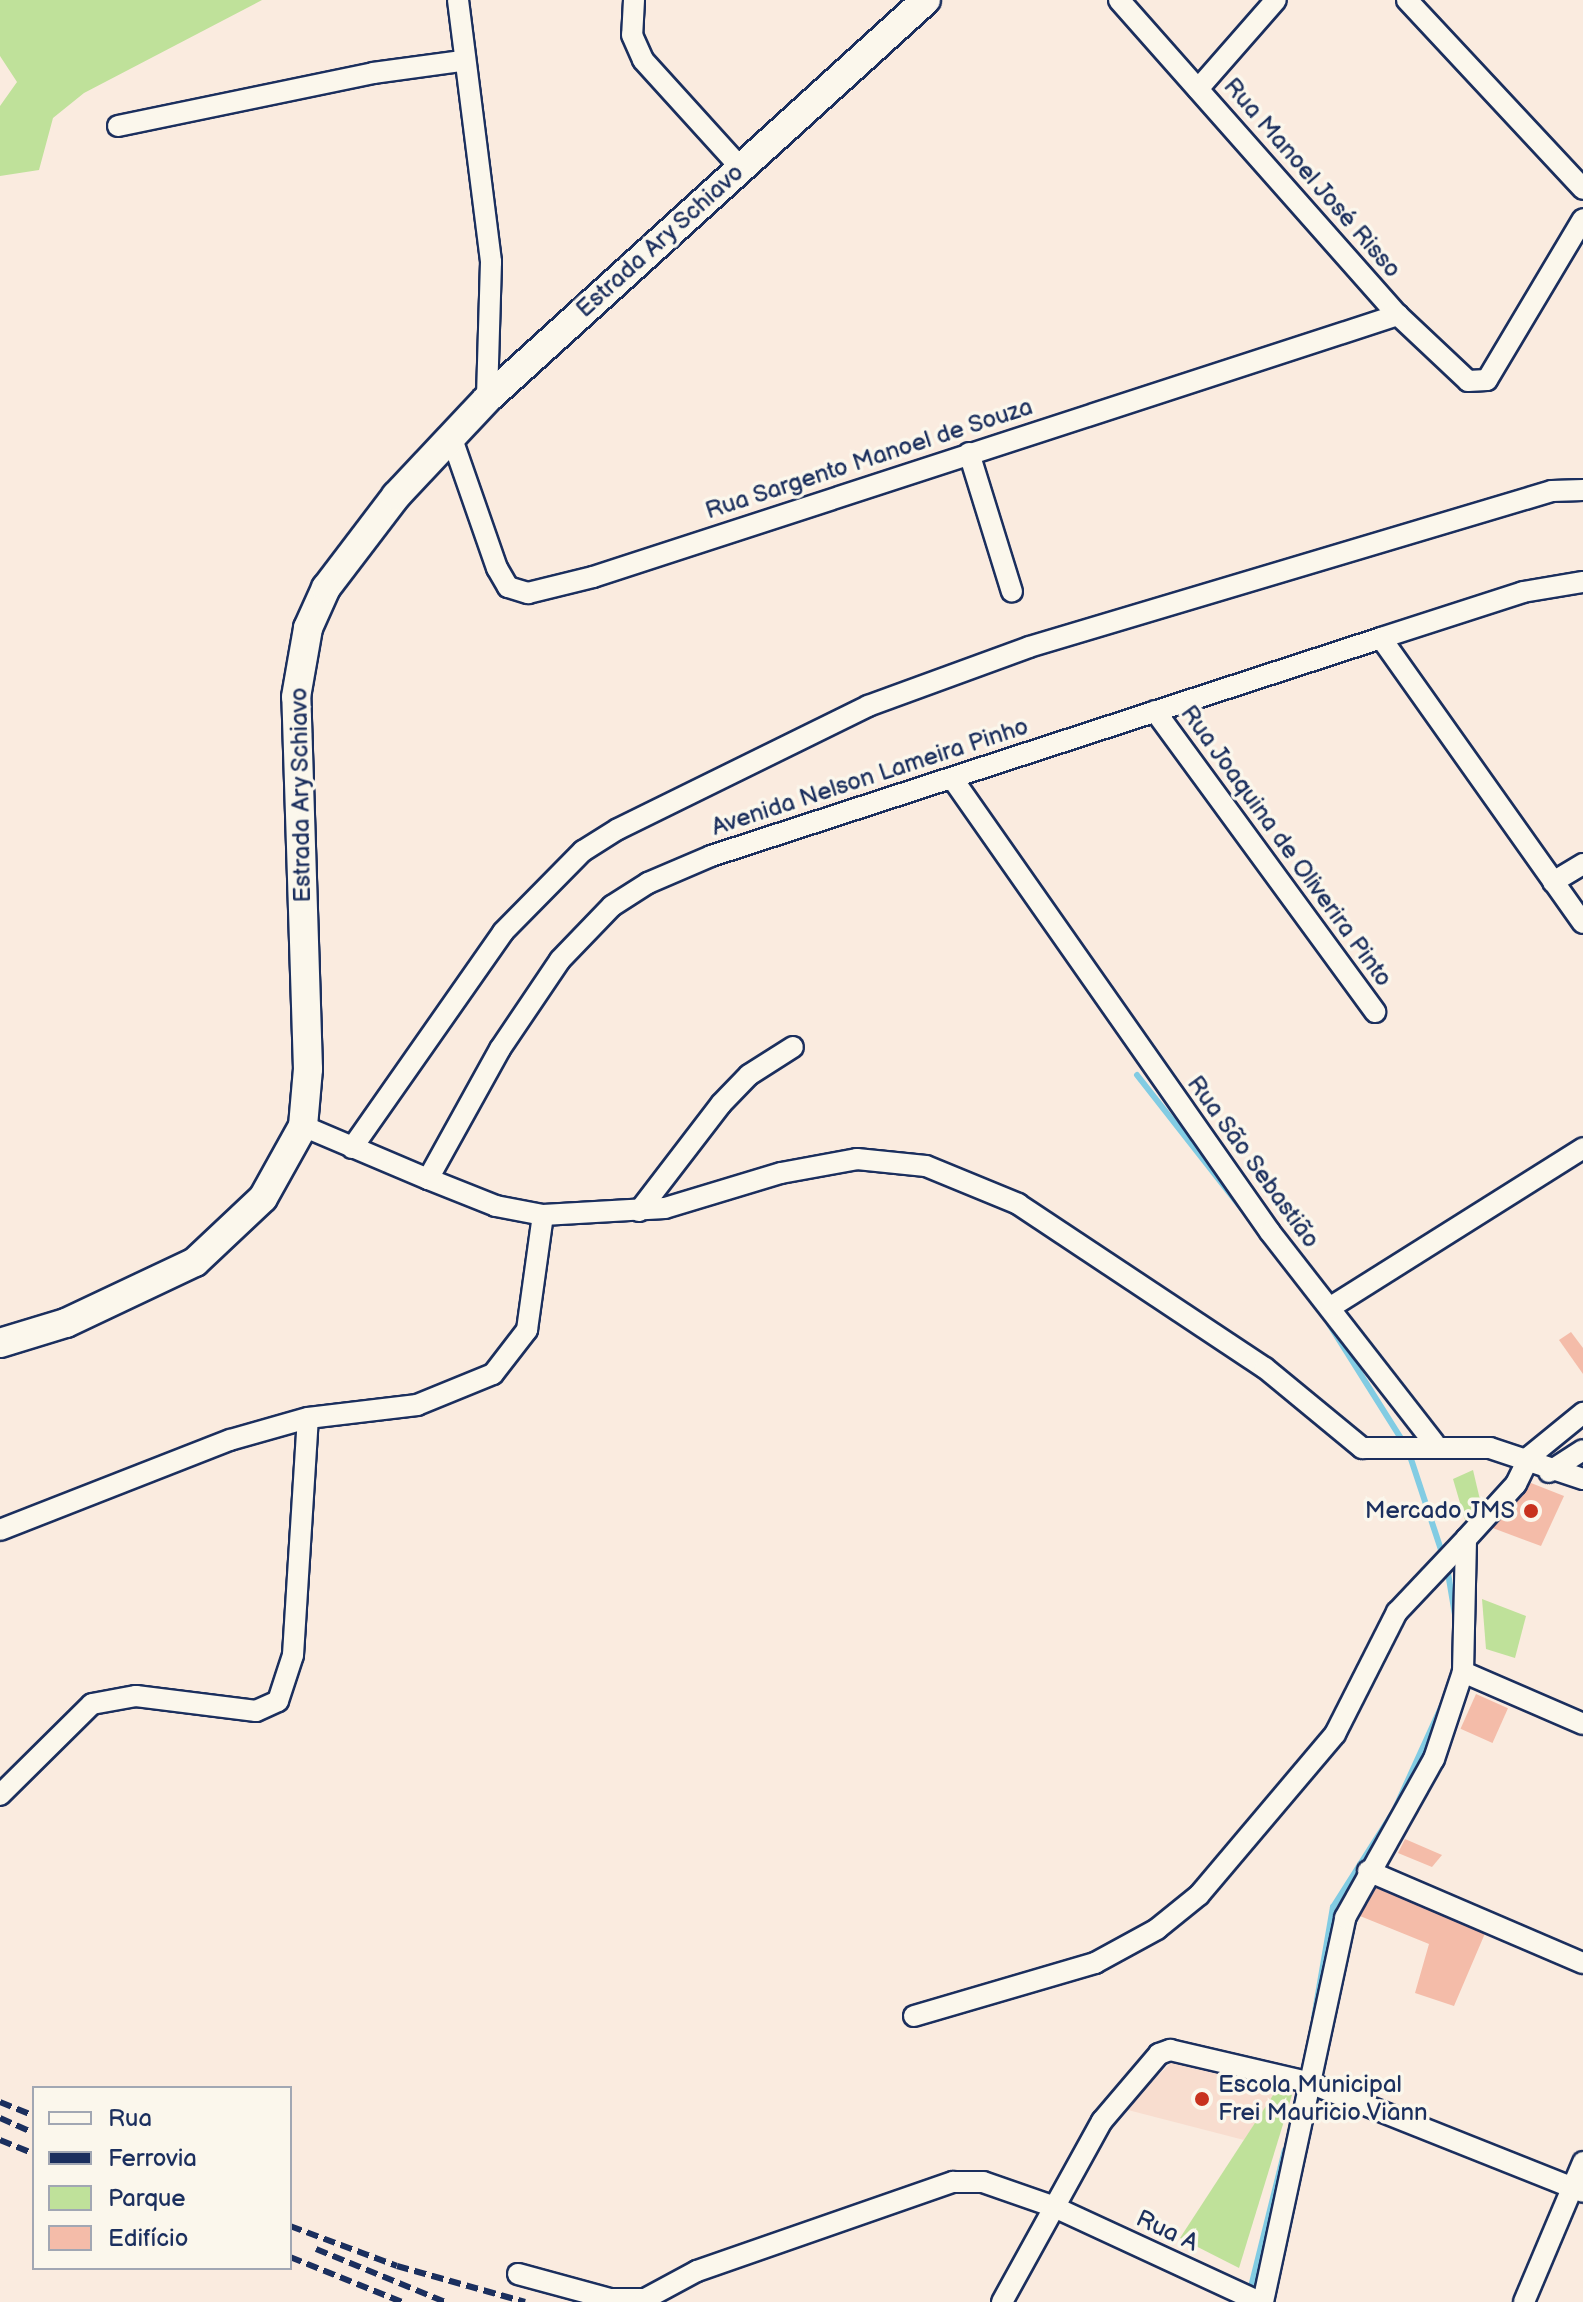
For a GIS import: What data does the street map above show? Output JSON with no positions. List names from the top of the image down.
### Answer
{
  "streets": {
    "main road": ["Estrada Ary Schiavo"],
    "street": [
      "Rua Manoel José Risso",
      "Rua Sargento Manoel de Souza",
      "Avenida Nelson Lameira Pinho",
      "Rua Joaquina de Oliverira Pinto",
      "Rua São Sebastião",
      "Rua A"
    ]
  },
  "crossings": [
    ["Rua Manoel José Risso", "Rua Sargento Manoel de Souza"],
    ["Estrada Ary Schiavo", "Rua Sargento Manoel de Souza"],
    ["Avenida Nelson Lameira Pinho", "Rua Joaquina de Oliverira Pinto"],
    ["Avenida Nelson Lameira Pinho", "Rua São Sebastião"]
  ],
  "places": ["Mercado JMS", "Escola Municipal Frei Mauricio Viann"],
  "legend": [
    "Rua",
    "Ferrovia",
    "Parque",
    "Edifício"
  ]
}
